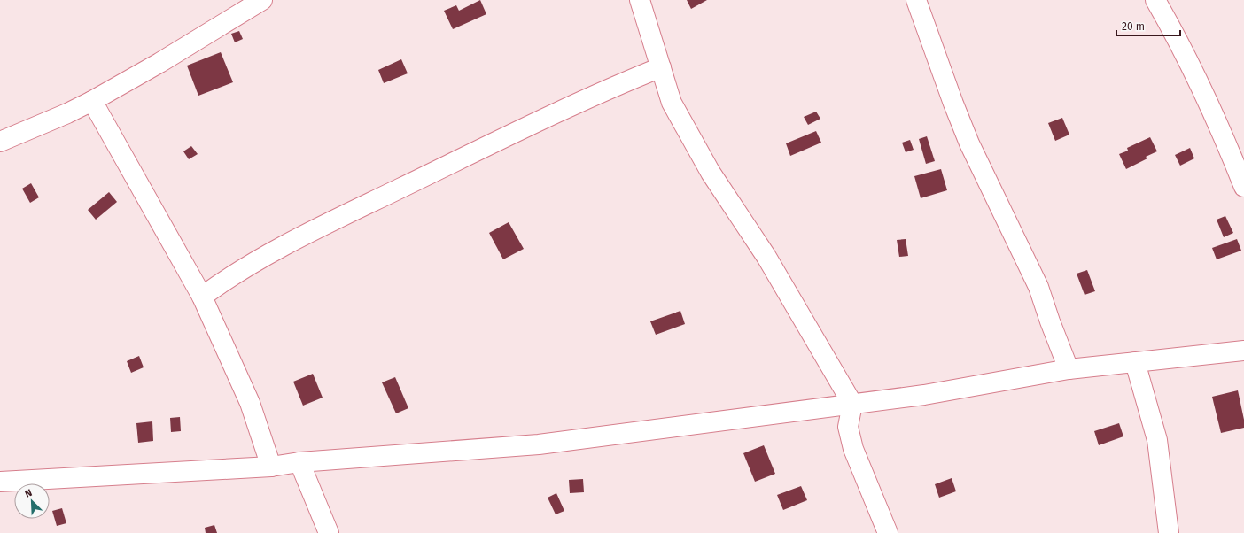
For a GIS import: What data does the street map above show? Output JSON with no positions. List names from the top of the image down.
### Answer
{
  "scale_bar": "20 m",
  "north": "top left"
}
